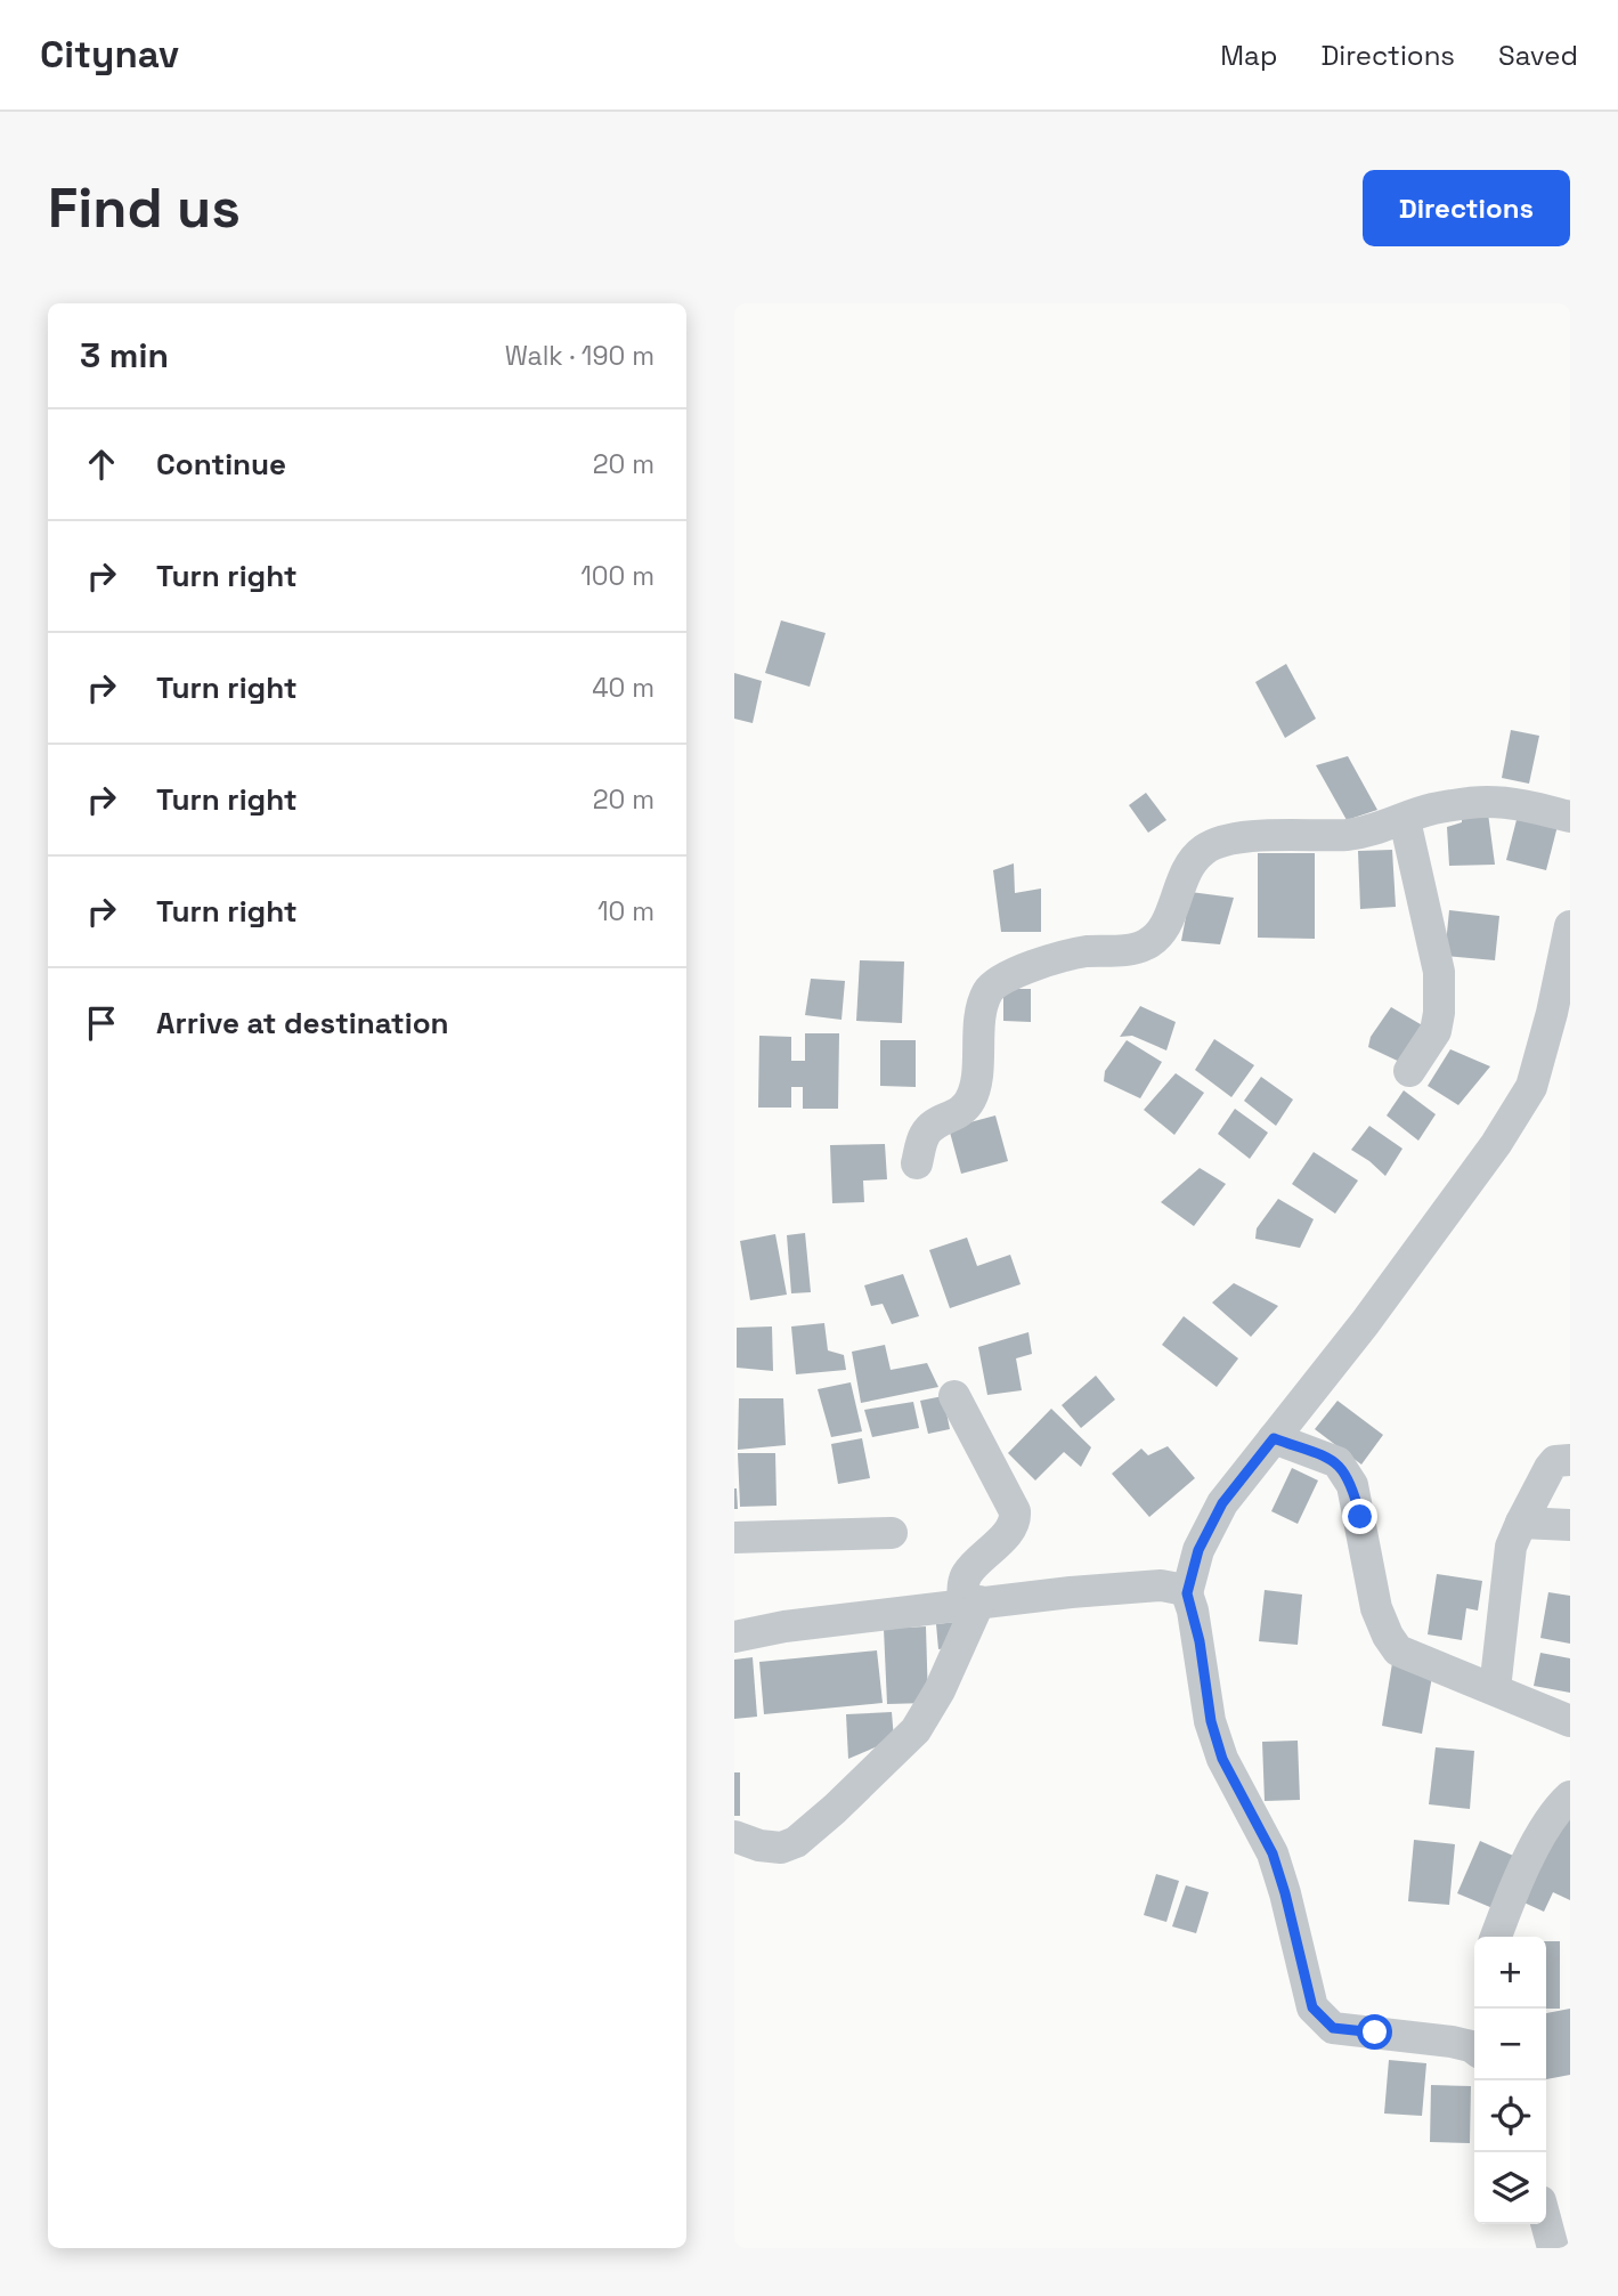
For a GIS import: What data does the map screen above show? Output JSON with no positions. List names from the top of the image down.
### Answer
{
  "page": {
    "header": "Citynav",
    "nav": ["Map", "Directions", "Saved"],
    "buttons": "Directions",
    "title": "Find us",
    "heading": ["3 min", "Walk · 190 m"],
    "list": [
      ["Continue", "20 m"],
      ["Turn right", "100 m"],
      ["Turn right", "40 m"],
      ["Turn right", "20 m"],
      ["Turn right", "10 m"],
      "Arrive at destination"
    ],
    "map_buttons": ["+", "−"]
  }
}
